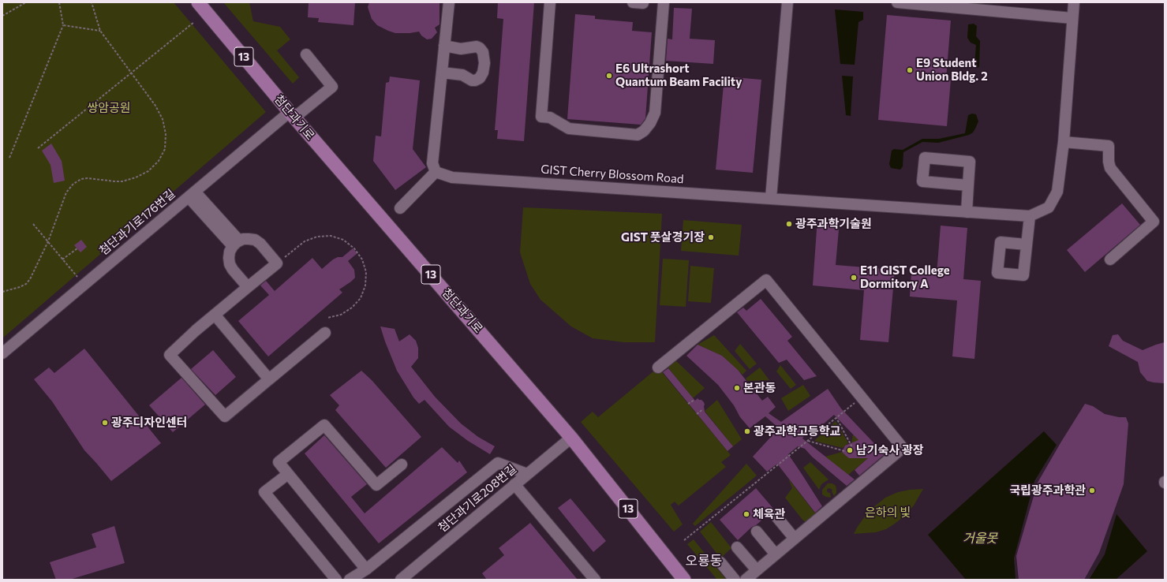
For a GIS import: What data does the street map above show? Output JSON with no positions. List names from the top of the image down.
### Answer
{
  "streets": {
    "main road": ["13", "첨단과기로"],
    "street": ["GIST Cherry Blossom Road", "첨단과기로176번길", "첨단과기로208번길"]
  },
  "crossings": [
    ["첨단과기로", "첨단과기로176번길"],
    ["첨단과기로", "첨단과기로208번길"]
  ],
  "districts": ["오룡동"],
  "water": ["거울못"],
  "parks": ["쌍암공원", "은하의 빛"],
  "places": [
    "E9 Student Union Bldg. 2",
    "E6 Ultrashort Quantum Beam Facility",
    "광주과학기술원",
    "GIST 풋살경기장",
    "E11 GIST College Dormitory A",
    "본관동",
    "광주디자인센터",
    "광주과학고등학교",
    "남기숙사 광장",
    "국립광주과학관",
    "체육관"
  ]
}
